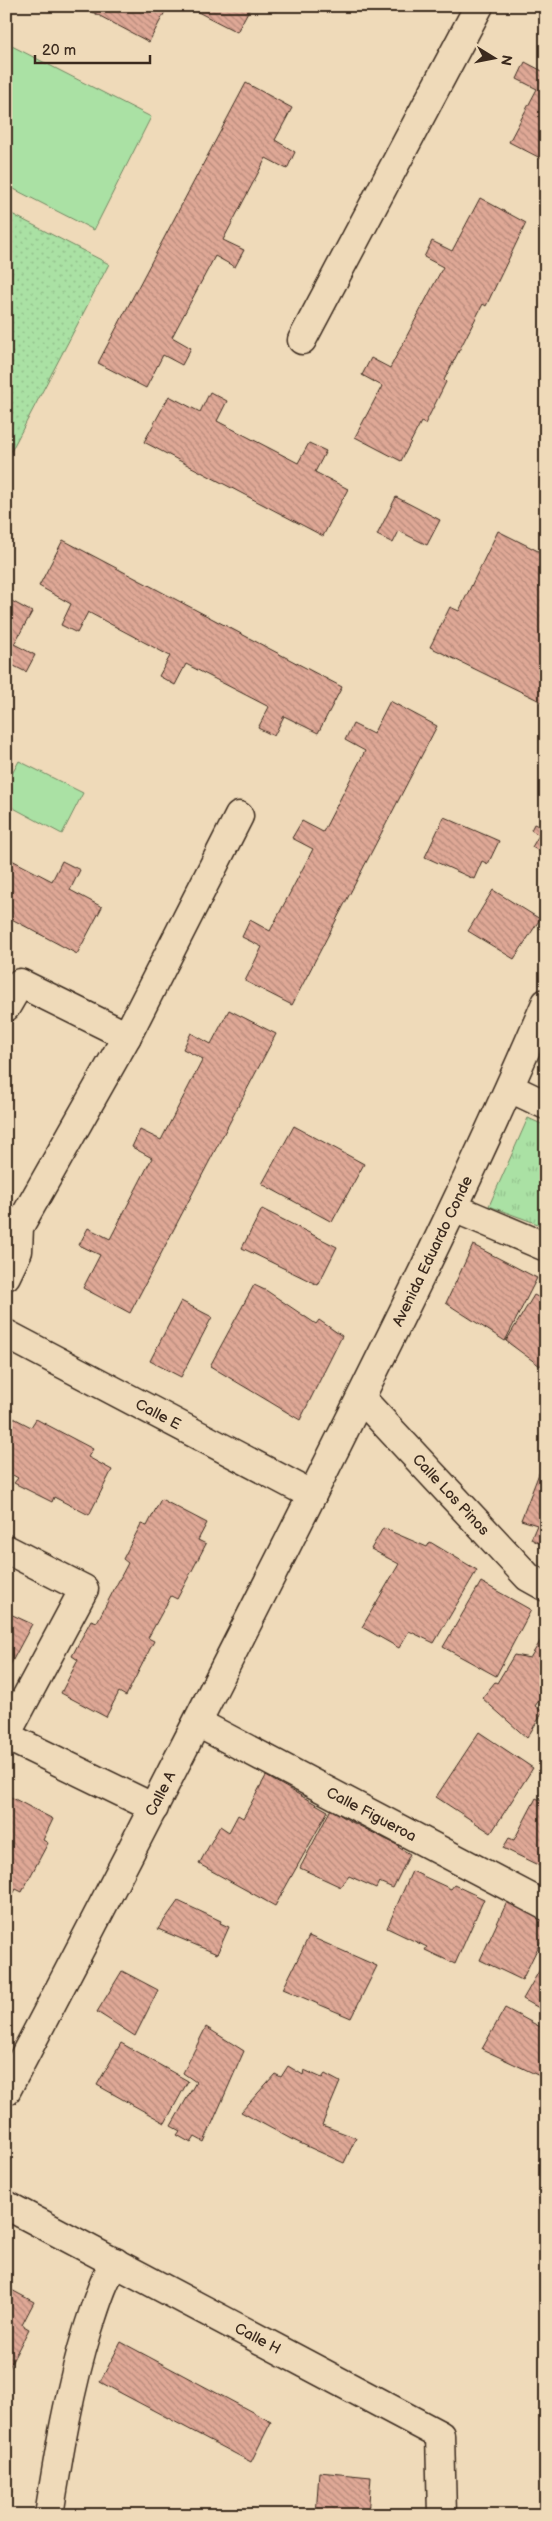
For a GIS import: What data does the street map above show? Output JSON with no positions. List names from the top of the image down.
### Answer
{
  "streets": {
    "street": [
      "Avenida Eduardo Conde",
      "Calle E",
      "Calle Los Pinos",
      "Calle A",
      "Calle Figueroa",
      "Calle H"
    ]
  },
  "crossings": [
    ["Avenida Eduardo Conde", "Calle E"],
    ["Avenida Eduardo Conde", "Calle Los Pinos"],
    ["Avenida Eduardo Conde", "Calle A"],
    ["Calle E", "Calle A"],
    ["Calle A", "Calle Figueroa"]
  ],
  "scale_bar": "20 m",
  "north": "right"
}
